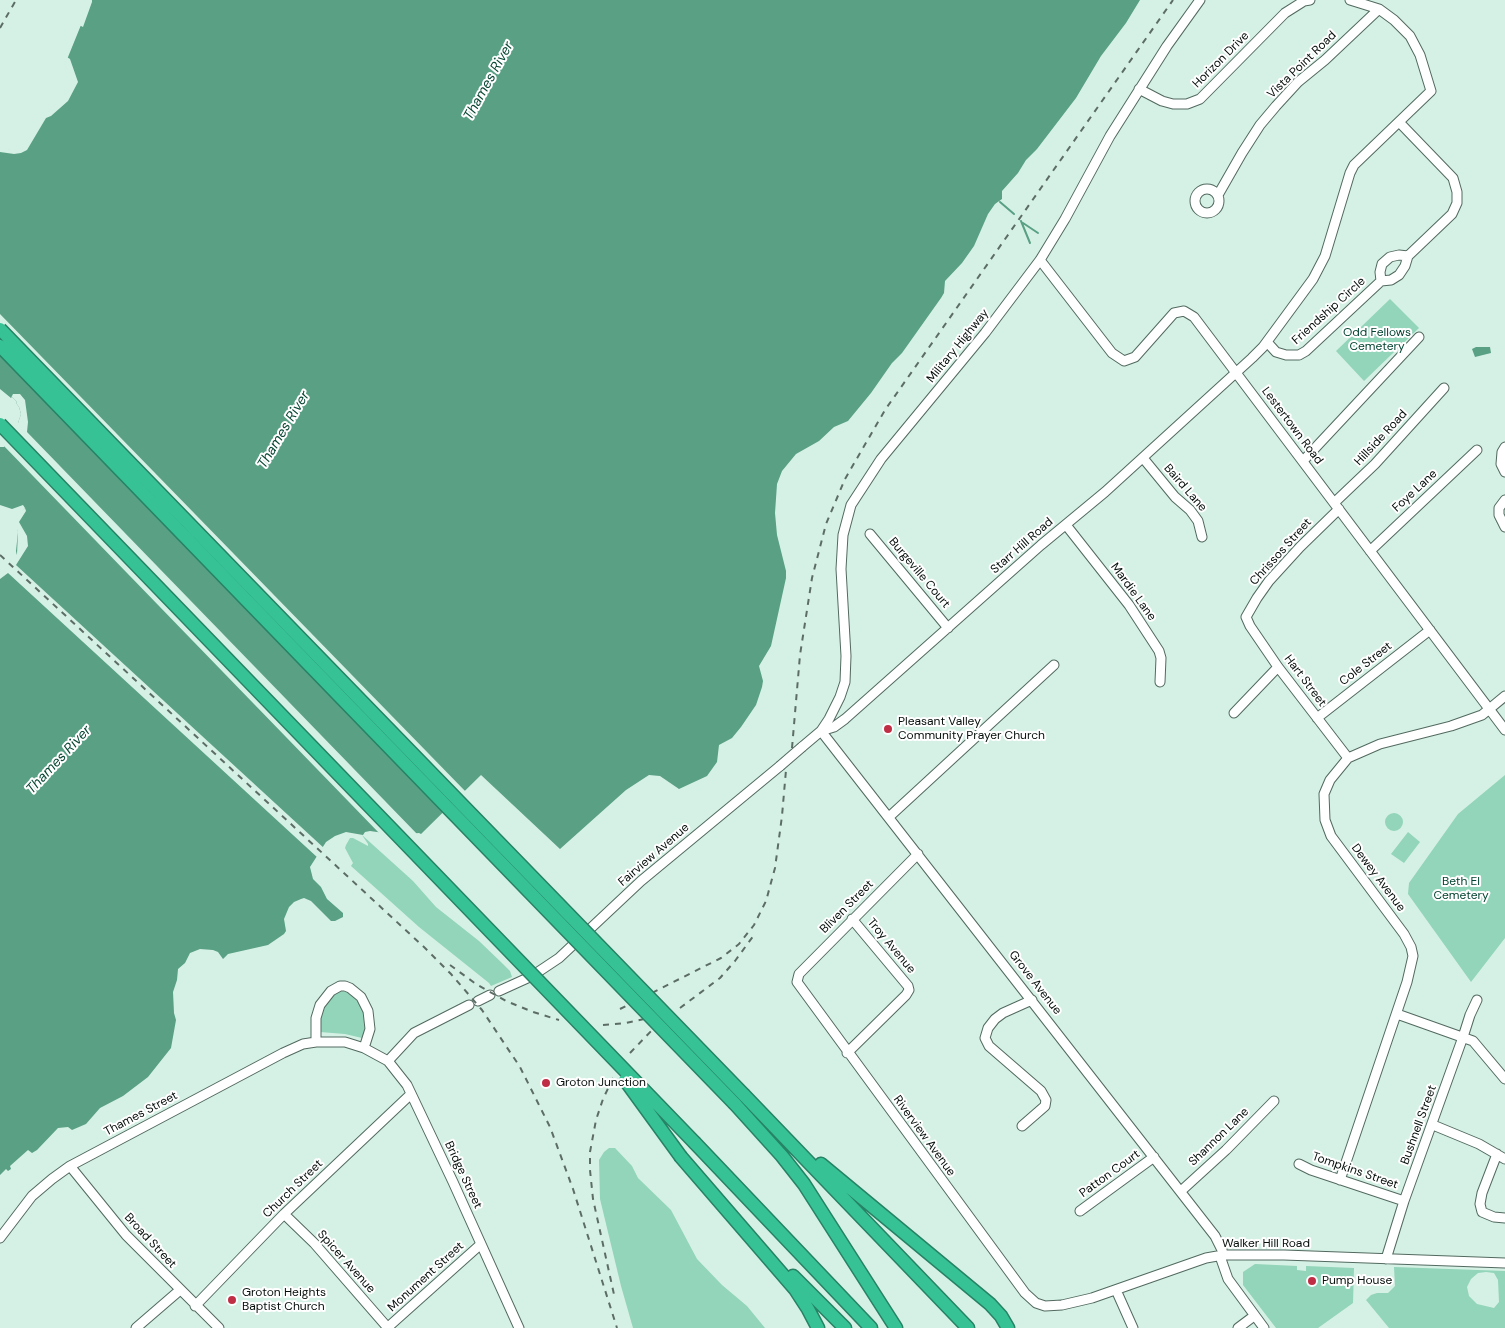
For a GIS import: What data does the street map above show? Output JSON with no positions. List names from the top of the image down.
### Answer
{
  "streets": {
    "street": [
      "Horizon Drive",
      "Vista Point Road",
      "Friendship Circle",
      "Military Highway",
      "Lestertown Road",
      "Hillside Road",
      "Baird Lane",
      "Foye Lane",
      "Starr Hill Road",
      "Chrissos Street",
      "Burgeville Court",
      "Mardie Lane",
      "Cole Street",
      "Hart Street",
      "Fairview Avenue",
      "Dewey Avenue",
      "Bliven Street",
      "Troy Avenue",
      "Grove Avenue",
      "Thames Street",
      "Bushnell Street",
      "Riverview Avenue",
      "Shannon Lane",
      "Tompkins Street",
      "Patton Court",
      "Bridge Street",
      "Church Street",
      "Broad Street",
      "Walker Hill Road",
      "Spicer Avenue",
      "Monument Street"
    ]
  },
  "crossings": [
    ["Horizon Drive", "Military Highway"],
    ["Friendship Circle", "Starr Hill Road"],
    ["Military Highway", "Lestertown Road"],
    ["Military Highway", "Starr Hill Road"],
    ["Military Highway", "Fairview Avenue"],
    ["Military Highway", "Grove Avenue"],
    ["Lestertown Road", "Hillside Road"],
    ["Lestertown Road", "Foye Lane"],
    ["Lestertown Road", "Starr Hill Road"],
    ["Lestertown Road", "Chrissos Street"],
    ["Lestertown Road", "Cole Street"],
    ["Lestertown Road", "Dewey Avenue"],
    ["Hillside Road", "Chrissos Street"],
    ["Baird Lane", "Starr Hill Road"],
    ["Starr Hill Road", "Burgeville Court"],
    ["Starr Hill Road", "Mardie Lane"],
    ["Starr Hill Road", "Fairview Avenue"],
    ["Starr Hill Road", "Grove Avenue"],
    ["Chrissos Street", "Hart Street"],
    ["Cole Street", "Hart Street"],
    ["Hart Street", "Dewey Avenue"],
    ["Fairview Avenue", "Grove Avenue"],
    ["Dewey Avenue", "Tompkins Street"],
    ["Bliven Street", "Troy Avenue"],
    ["Bliven Street", "Grove Avenue"],
    ["Bliven Street", "Riverview Avenue"],
    ["Troy Avenue", "Riverview Avenue"],
    ["Grove Avenue", "Shannon Lane"],
    ["Grove Avenue", "Patton Court"],
    ["Grove Avenue", "Walker Hill Road"],
    ["Thames Street", "Bridge Street"],
    ["Thames Street", "Broad Street"],
    ["Bushnell Street", "Tompkins Street"],
    ["Bushnell Street", "Walker Hill Road"],
    ["Riverview Avenue", "Walker Hill Road"],
    ["Bridge Street", "Church Street"],
    ["Bridge Street", "Monument Street"],
    ["Church Street", "Broad Street"],
    ["Church Street", "Spicer Avenue"],
    ["Spicer Avenue", "Monument Street"]
  ],
  "water": ["Thames River"],
  "parks": ["Odd Fellows Cemetery", "Beth El Cemetery"],
  "places": [
    "Pleasant Valley Community Prayer Church",
    "Groton Junction",
    "Pump House",
    "Groton Heights Baptist Church"
  ]
}
